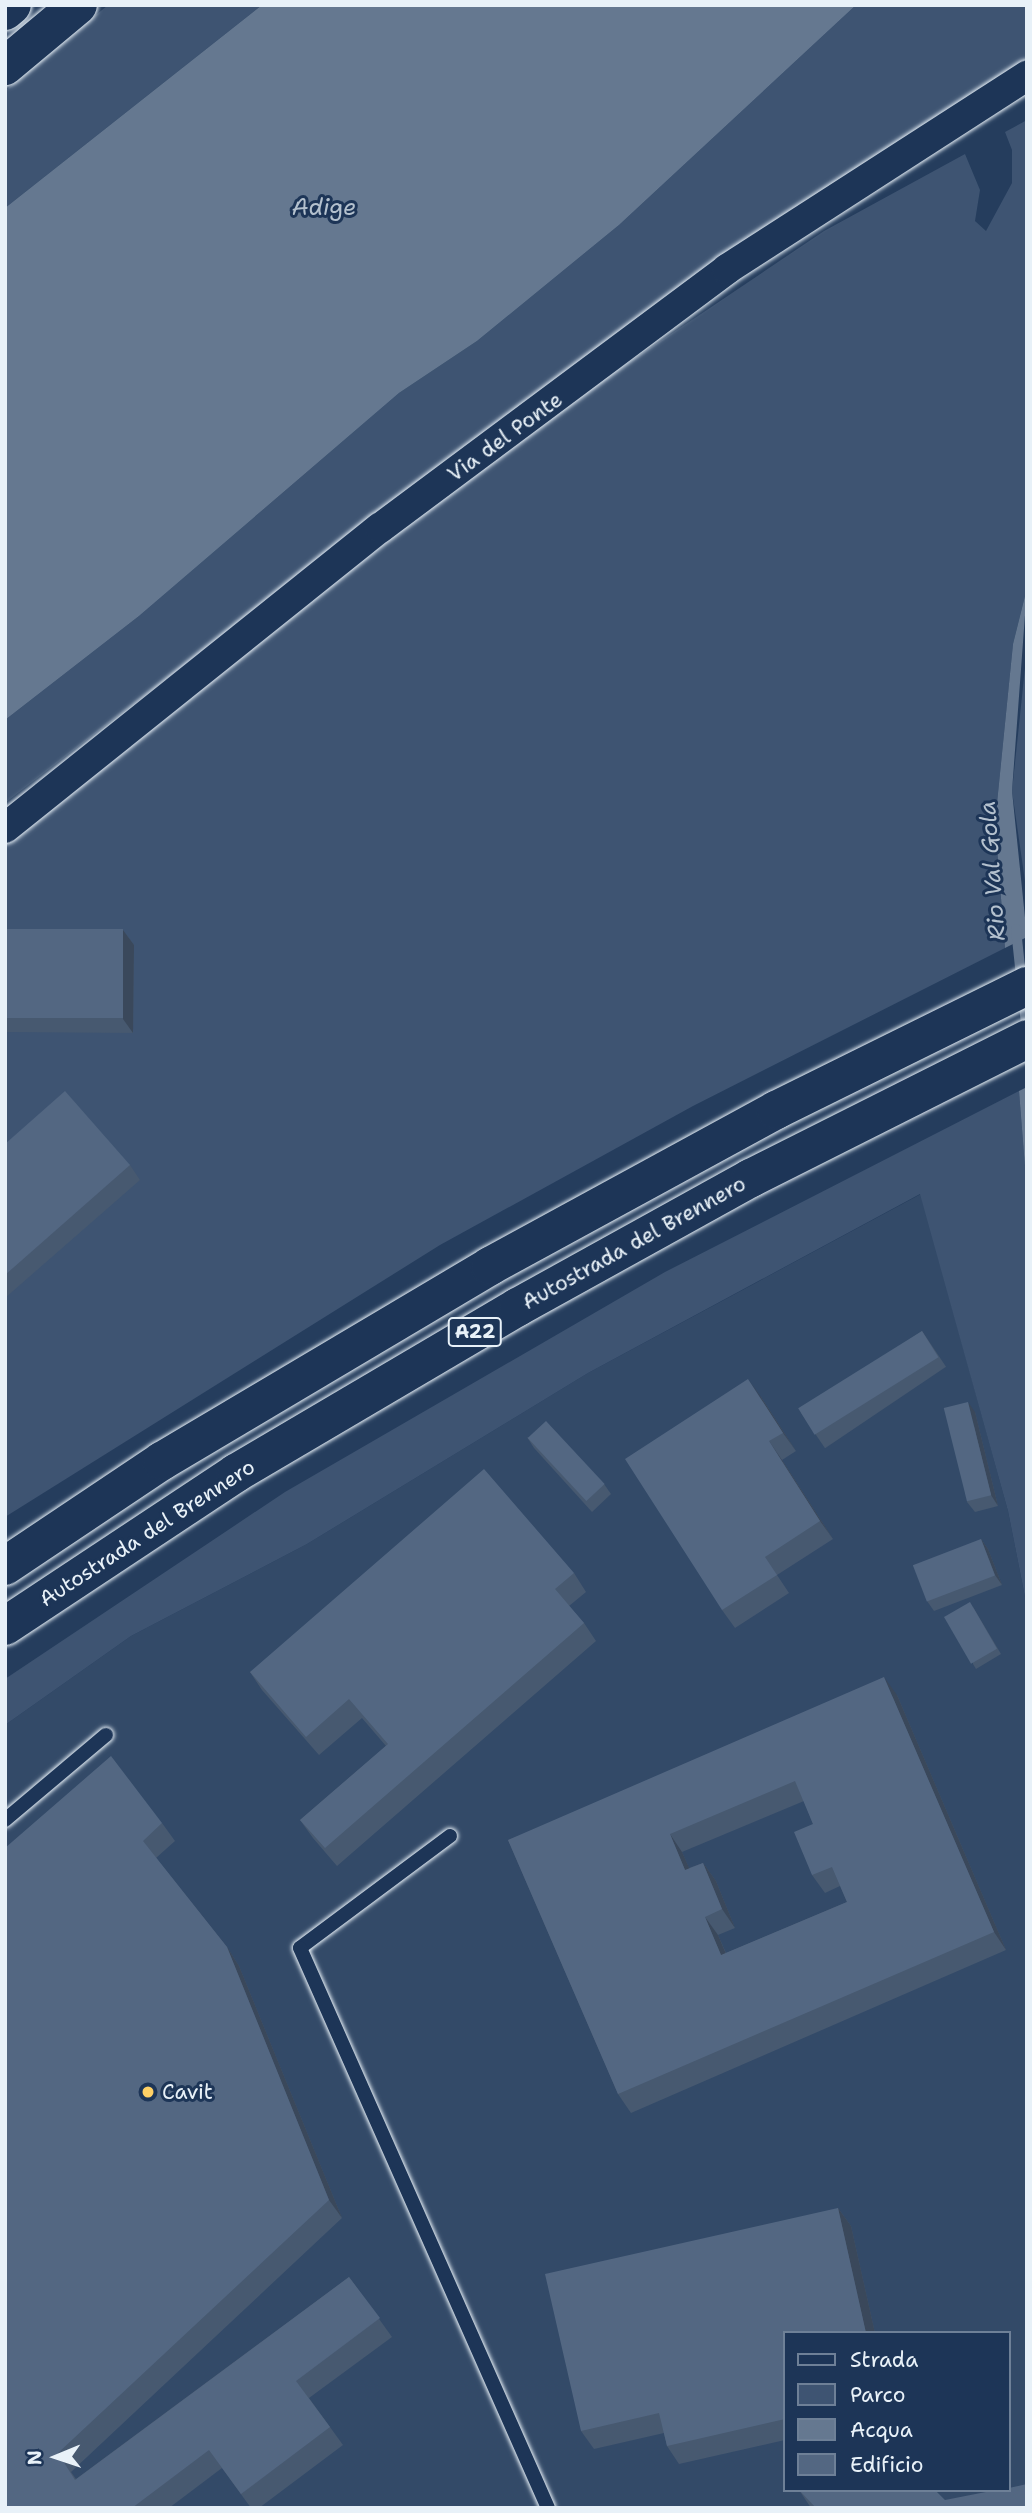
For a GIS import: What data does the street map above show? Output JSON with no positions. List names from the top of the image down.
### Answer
{
  "streets": {
    "highway": ["Autostrada del Brennero", "A22"],
    "street": ["Via del Ponte"]
  },
  "water": ["Adige", "Rio Val Gola"],
  "places": ["Cavit"],
  "legend": [
    "Strada",
    "Parco",
    "Acqua",
    "Edificio"
  ],
  "north": "left"
}
